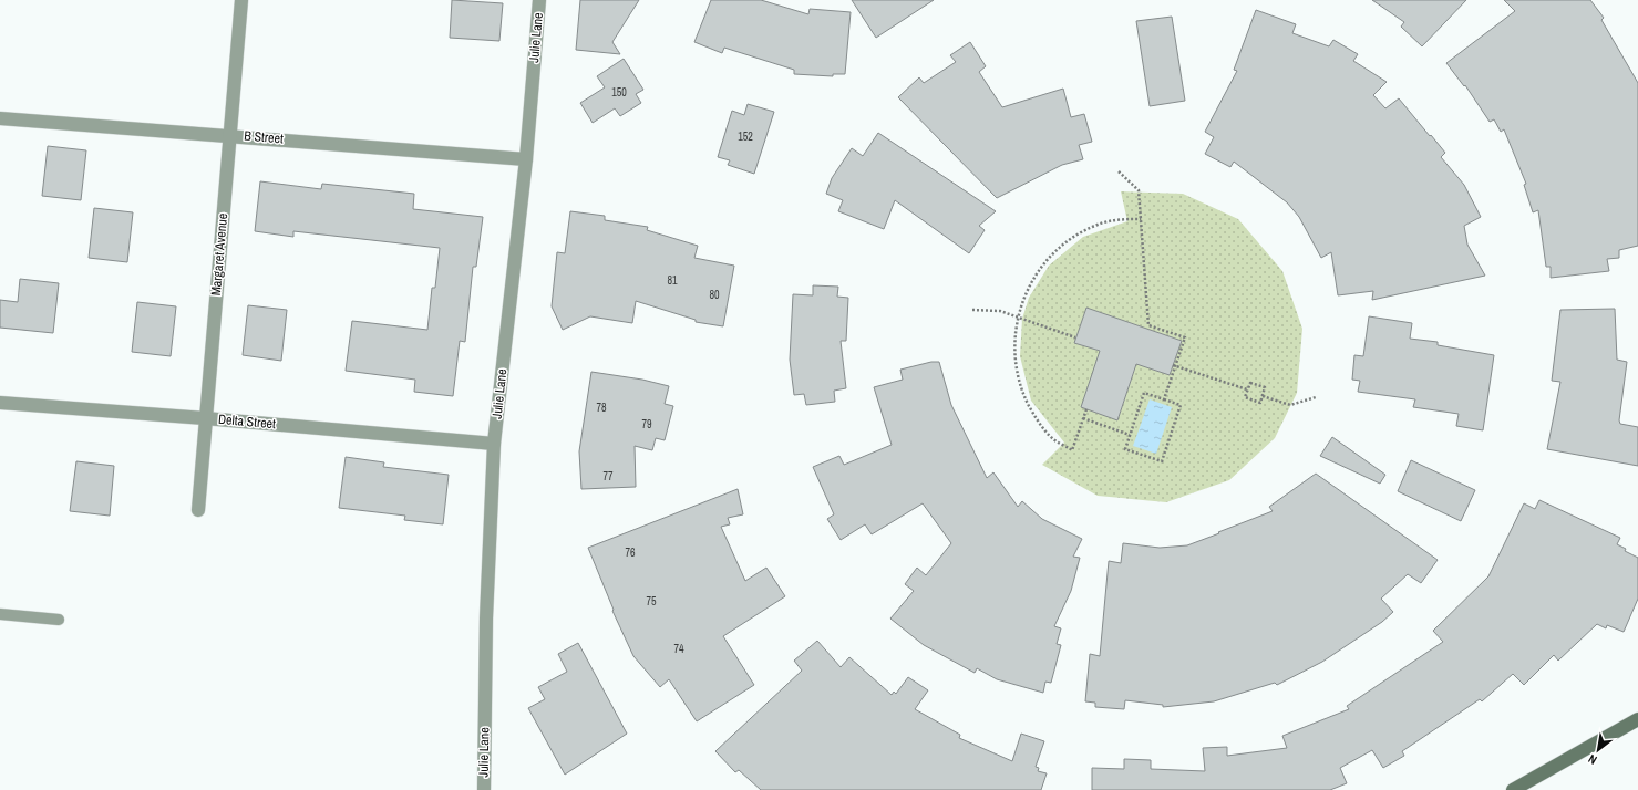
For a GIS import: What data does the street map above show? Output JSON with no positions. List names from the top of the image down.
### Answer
{
  "streets": {
    "street": [
      "Julie Lane",
      "B Street",
      "Margaret Avenue",
      "Delta Street"
    ]
  },
  "crossings": [
    ["Julie Lane", "B Street"],
    ["Julie Lane", "Delta Street"],
    ["B Street", "Margaret Avenue"],
    ["Margaret Avenue", "Delta Street"]
  ],
  "house_numbers": [
    "150",
    "152",
    "81",
    "80",
    "78",
    "79",
    "77",
    "76",
    "75",
    "74"
  ],
  "north": "bottom left"
}
